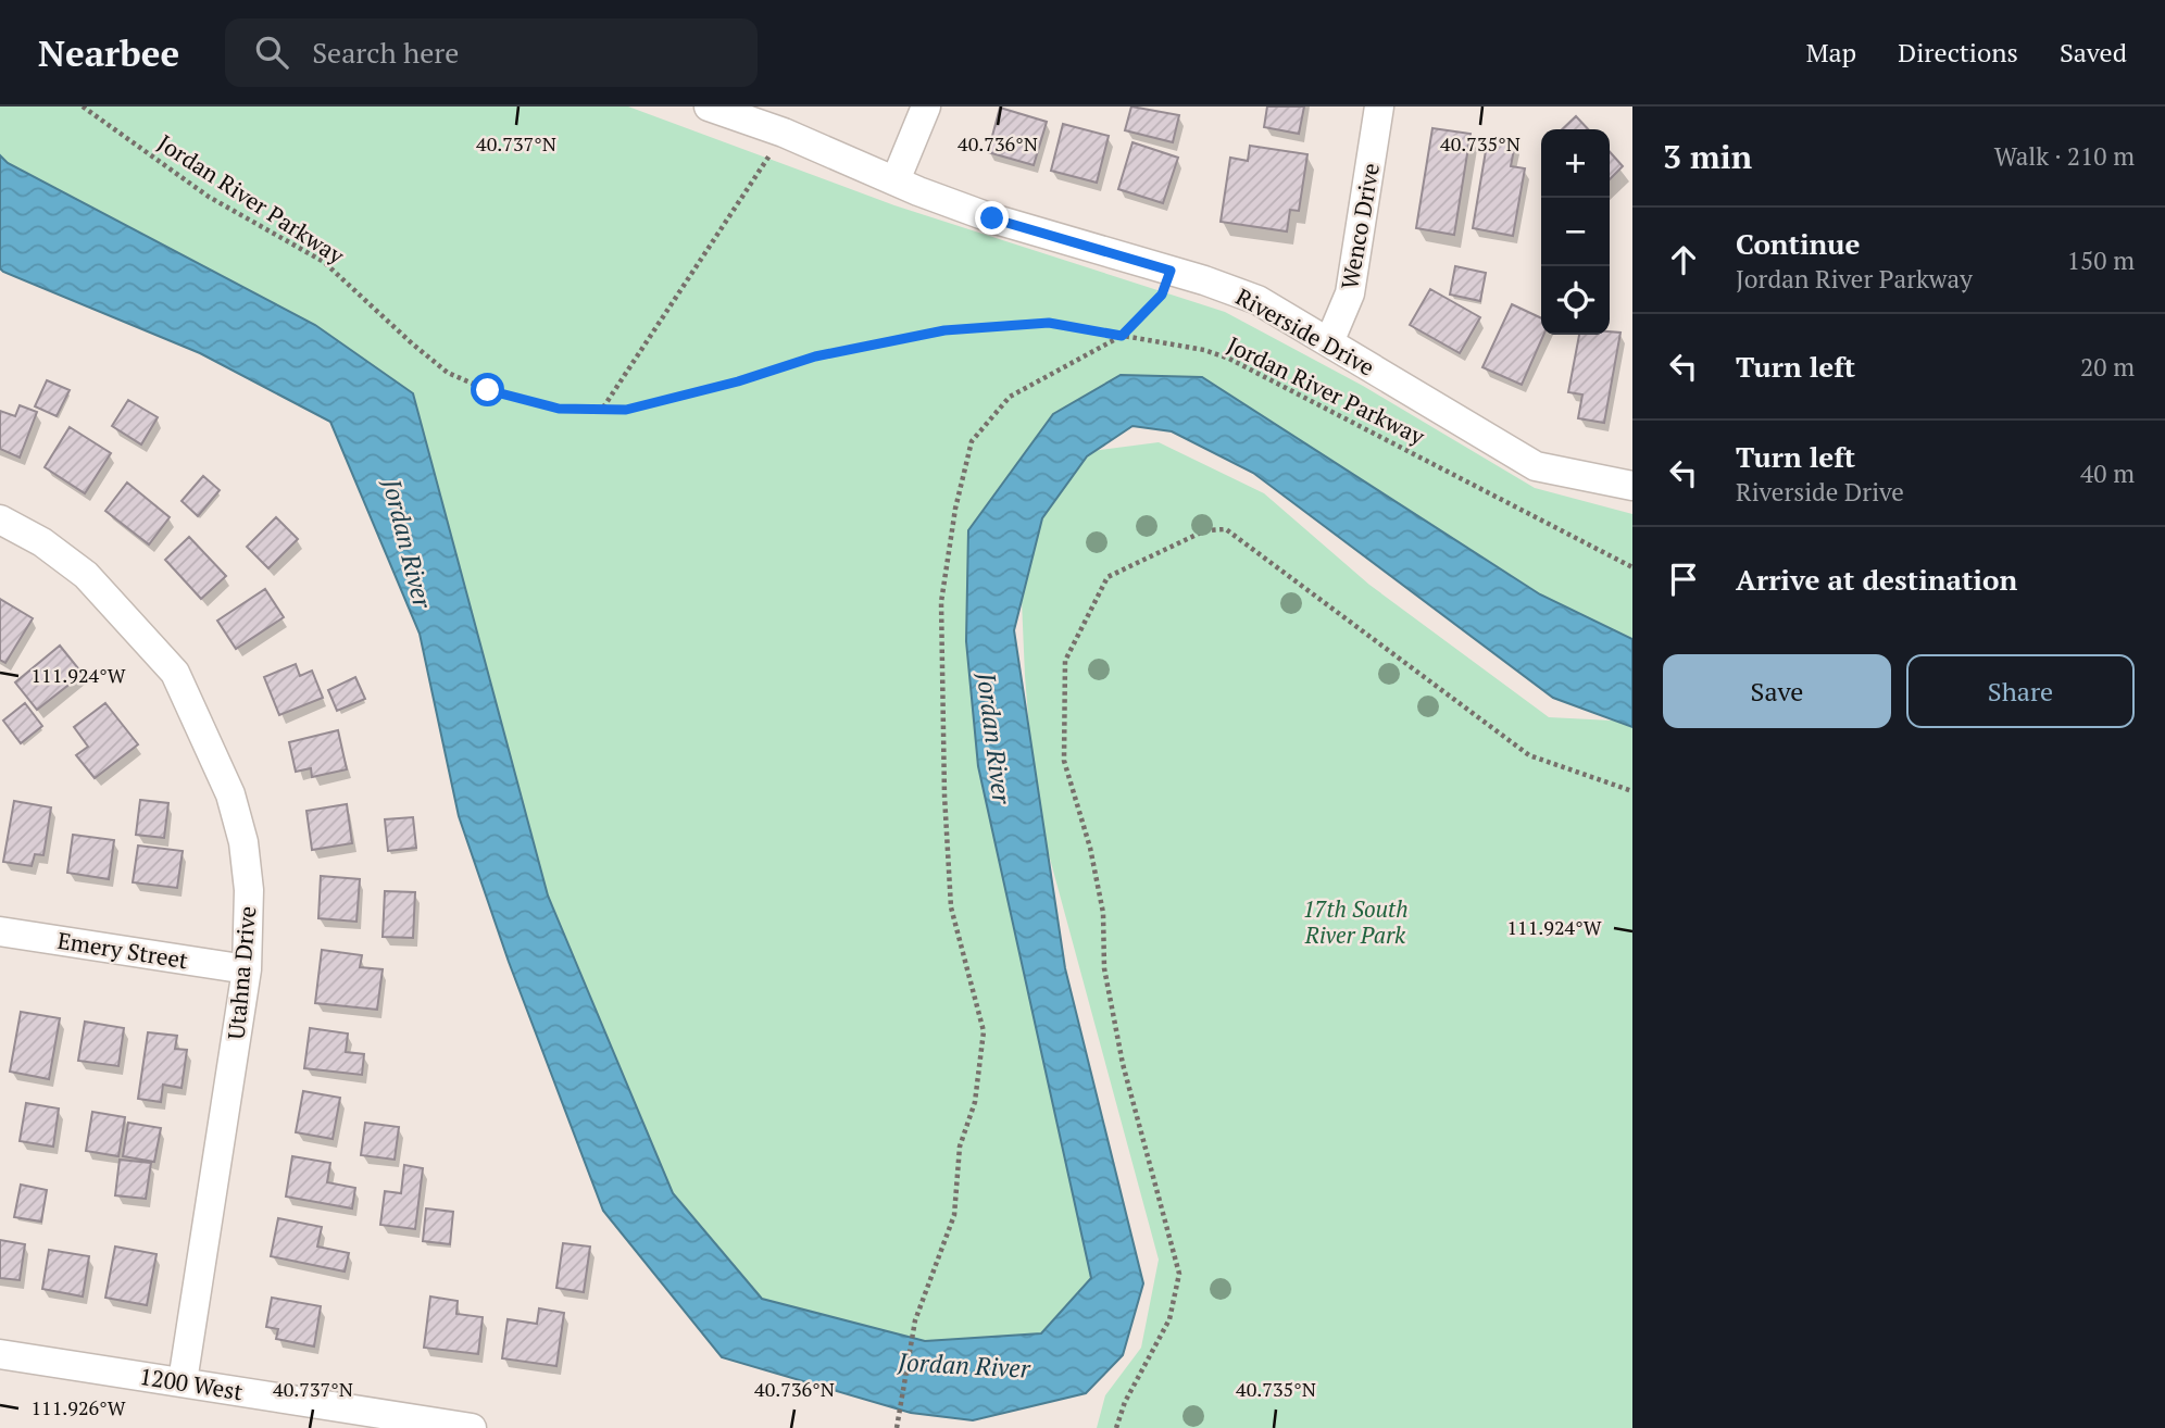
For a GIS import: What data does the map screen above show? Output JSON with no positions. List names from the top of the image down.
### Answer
{
  "streets": {
    "street": [
      "Wenco Drive",
      "Riverside Drive",
      "Emery Street",
      "Utahna Drive",
      "1200 West"
    ],
    "path": ["Jordan River Parkway"]
  },
  "crossings": [
    ["Wenco Drive", "Riverside Drive"],
    ["Emery Street", "Utahna Drive"],
    ["Utahna Drive", "1200 West"]
  ],
  "water": ["Jordan River"],
  "parks": ["17th South River Park"],
  "page": {
    "header": "Nearbee",
    "search": "Search here",
    "nav": ["Map", "Directions", "Saved"],
    "heading": ["3 min", "Walk · 210 m"],
    "map_buttons": ["+", "−"],
    "list": [
      ["Continue", "Jordan River Parkway", "150 m"],
      ["Turn left", "20 m"],
      ["Turn left", "Riverside Drive", "40 m"],
      "Arrive at destination"
    ],
    "buttons": ["Save", "Share"]
  },
  "coordinates": [
    "40.737°N",
    "40.736°N",
    "40.735°N",
    "111.924°W",
    "111.926°W"
  ]
}
